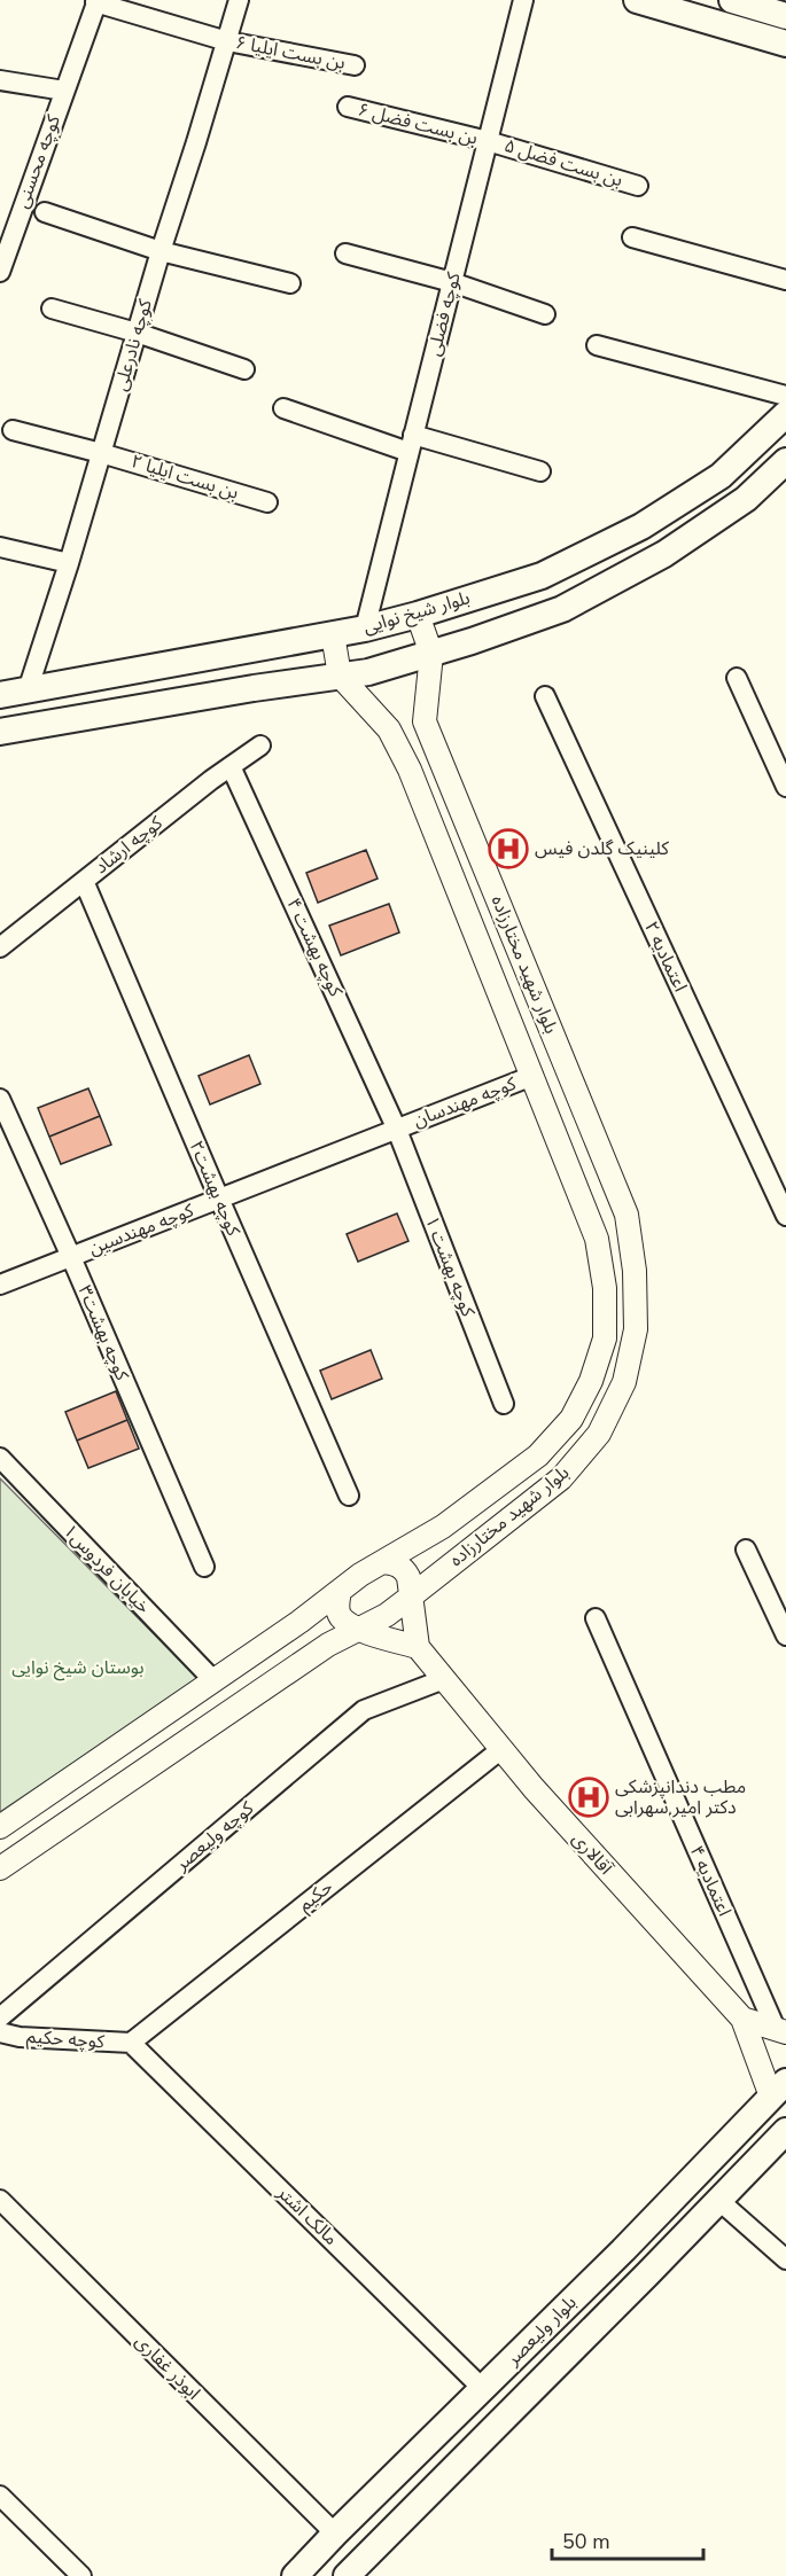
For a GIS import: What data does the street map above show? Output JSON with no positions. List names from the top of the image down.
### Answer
{
  "streets": {
    "main road": ["بلوار شیخ نوایی", "بلوار ولیعصر"],
    "street": [
      "۶ بن بست ایلیا",
      "۶ بن بست فضل",
      "کوچه محسنی",
      "۵ بن بست فضل",
      "کوچه فضلی",
      "کوچه نادرعلی",
      "بن بست ایلیا ۲",
      "کوچه ارشاد",
      "کوچه بهشت ۴",
      "اعتمادیه ۲",
      "بلوار شهید مختارزاده",
      "کوچه مهندسان",
      "کوچه بهشت۲",
      "کوچه مهندسین",
      "کوچه بهشت ۱",
      "کوچه بهشت۳",
      "خیابان فردوس۱",
      "کوچه ولیعصر",
      "آقالاری",
      "اعتمادیه ۴",
      "حکیم",
      "کوچه حکیم",
      "مالک اشتر",
      "ابوذر غفاری"
    ]
  },
  "crossings": [
    ["۶ بن بست ایلیا", "کوچه محسنی"],
    ["۶ بن بست ایلیا", "کوچه نادرعلی"],
    ["۶ بن بست فضل", "۵ بن بست فضل"],
    ["۶ بن بست فضل", "کوچه فضلی"],
    ["۵ بن بست فضل", "کوچه فضلی"],
    ["کوچه فضلی", "بلوار شیخ نوایی"],
    ["کوچه نادرعلی", "بن بست ایلیا ۲"],
    ["کوچه نادرعلی", "بلوار شیخ نوایی"],
    ["بلوار شیخ نوایی", "بلوار شهید مختارزاده"],
    ["کوچه ارشاد", "کوچه بهشت ۴"],
    ["کوچه ارشاد", "کوچه بهشت۲"],
    ["کوچه بهشت ۴", "کوچه مهندسان"],
    ["کوچه بهشت ۴", "کوچه مهندسین"],
    ["کوچه بهشت ۴", "کوچه بهشت ۱"],
    ["بلوار شهید مختارزاده", "کوچه مهندسان"],
    ["بلوار شهید مختارزاده", "خیابان فردوس۱"],
    ["کوچه مهندسان", "کوچه مهندسین"],
    ["کوچه مهندسان", "کوچه بهشت ۱"],
    ["کوچه بهشت۲", "کوچه مهندسین"],
    ["کوچه مهندسین", "کوچه بهشت ۱"],
    ["کوچه مهندسین", "کوچه بهشت۳"],
    ["کوچه ولیعصر", "آقالاری"],
    ["آقالاری", "حکیم"],
    ["حکیم", "کوچه حکیم"],
    ["حکیم", "مالک اشتر"],
    ["کوچه حکیم", "مالک اشتر"],
    ["مالک اشتر", "بلوار ولیعصر"],
    ["بلوار ولیعصر", "ابوذر غفاری"]
  ],
  "parks": ["بوستان شیخ نوایی"],
  "places": {
    "hospital": ["کلینیک گلدن فیس", "مطب دندانپزشکی دکتر امیر سهرابی"]
  },
  "scale_bar": "50 m"
}
